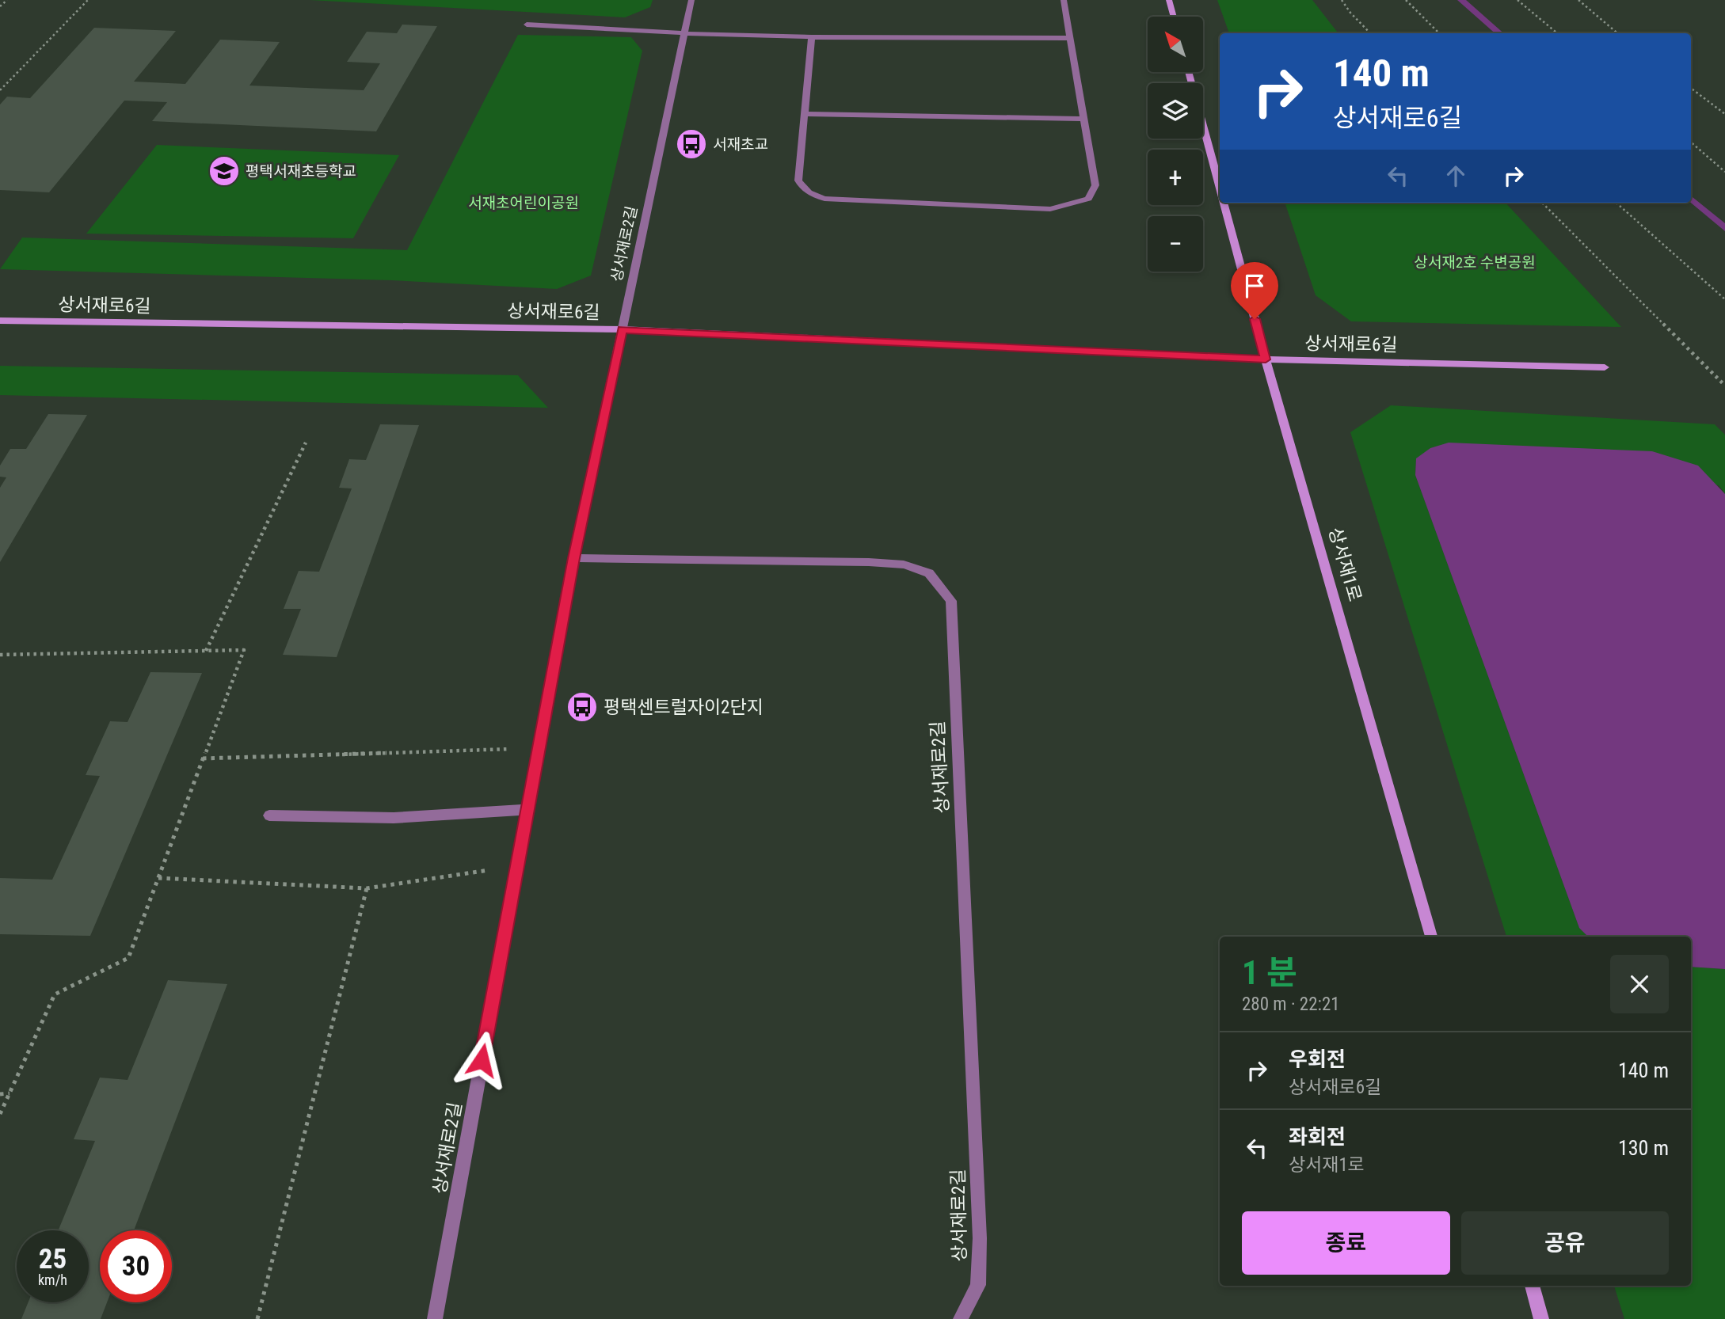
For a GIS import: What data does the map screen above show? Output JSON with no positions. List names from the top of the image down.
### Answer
{
  "streets": {
    "street": ["상서재로2길", "상서재로6길", "상서재1로"]
  },
  "crossings": [
    ["상서재로2길", "상서재로6길"],
    ["상서재로6길", "상서재1로"]
  ],
  "parks": ["서재초어린이공원", "상서재2호 수변공원"],
  "places": {
    "bus stop": ["서재초교", "평택센트럴자이2단지"],
    "school or university": ["평택서재초등학교"]
  },
  "north": "top left",
  "page": {
    "map_buttons": ["+", "−"],
    "turn": ["140 m", "상서재로6길"],
    "heading": ["1 분", "280 m · 22:21"],
    "list": [
      {
        "name": "우회전",
        "note": "상서재로6길",
        "value": "140 m"
      },
      {
        "name": "좌회전",
        "note": "상서재1로",
        "value": "130 m"
      }
    ],
    "buttons": ["종료", "공유"],
    "speed": "25 km/h",
    "limit": "30"
  }
}
